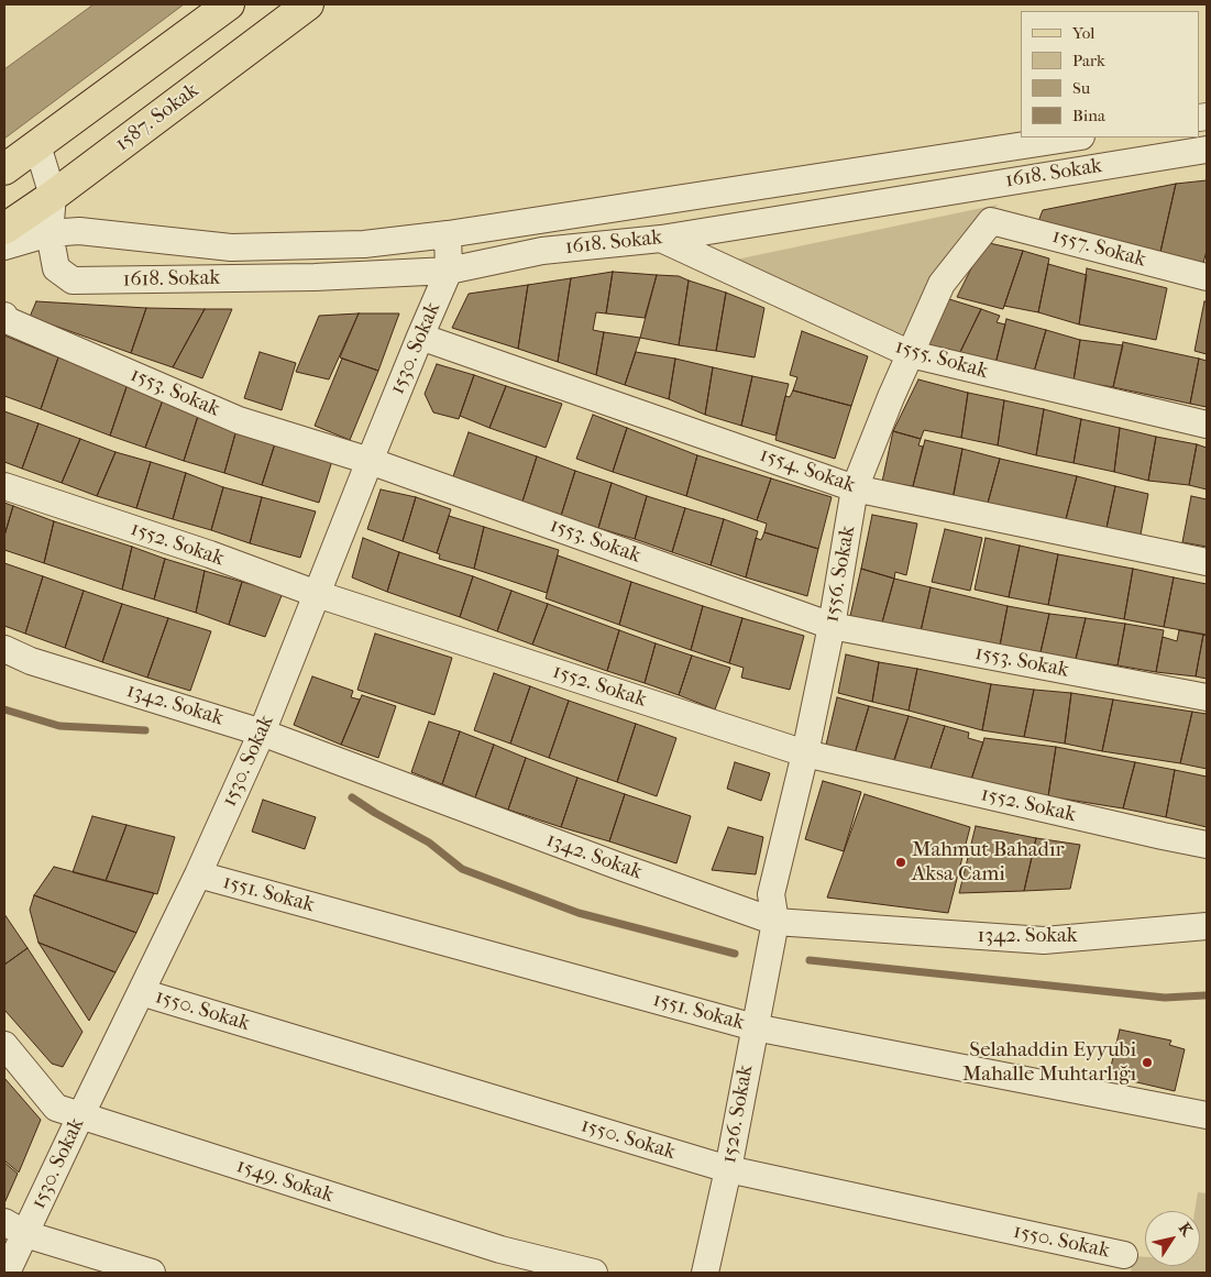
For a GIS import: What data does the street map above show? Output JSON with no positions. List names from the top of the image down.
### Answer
{
  "streets": {
    "main road": ["1587. Sokak"],
    "street": [
      "1618. Sokak",
      "1557. Sokak",
      "1530. Sokak",
      "1555. Sokak",
      "1553. Sokak",
      "1554. Sokak",
      "1552. Sokak",
      "1556. Sokak",
      "1342. Sokak",
      "1551. Sokak",
      "1550. Sokak",
      "1526. Sokak",
      "1549. Sokak"
    ]
  },
  "crossings": [
    ["1587. Sokak", "1618. Sokak"],
    ["1618. Sokak", "1530. Sokak"],
    ["1618. Sokak", "1555. Sokak"],
    ["1557. Sokak", "1556. Sokak"],
    ["1530. Sokak", "1553. Sokak"],
    ["1530. Sokak", "1554. Sokak"],
    ["1530. Sokak", "1552. Sokak"],
    ["1530. Sokak", "1342. Sokak"],
    ["1530. Sokak", "1551. Sokak"],
    ["1530. Sokak", "1550. Sokak"],
    ["1530. Sokak", "1549. Sokak"],
    ["1555. Sokak", "1556. Sokak"],
    ["1553. Sokak", "1556. Sokak"],
    ["1554. Sokak", "1556. Sokak"],
    ["1552. Sokak", "1556. Sokak"],
    ["1556. Sokak", "1342. Sokak"],
    ["1556. Sokak", "1526. Sokak"],
    ["1342. Sokak", "1526. Sokak"],
    ["1551. Sokak", "1526. Sokak"],
    ["1550. Sokak", "1526. Sokak"]
  ],
  "places": ["Mahmut Bahadır Aksa Cami", "Selahaddin Eyyubi Mahalle Muhtarlığı"],
  "legend": [
    "Yol",
    "Park",
    "Su",
    "Bina"
  ],
  "north": "top right"
}
